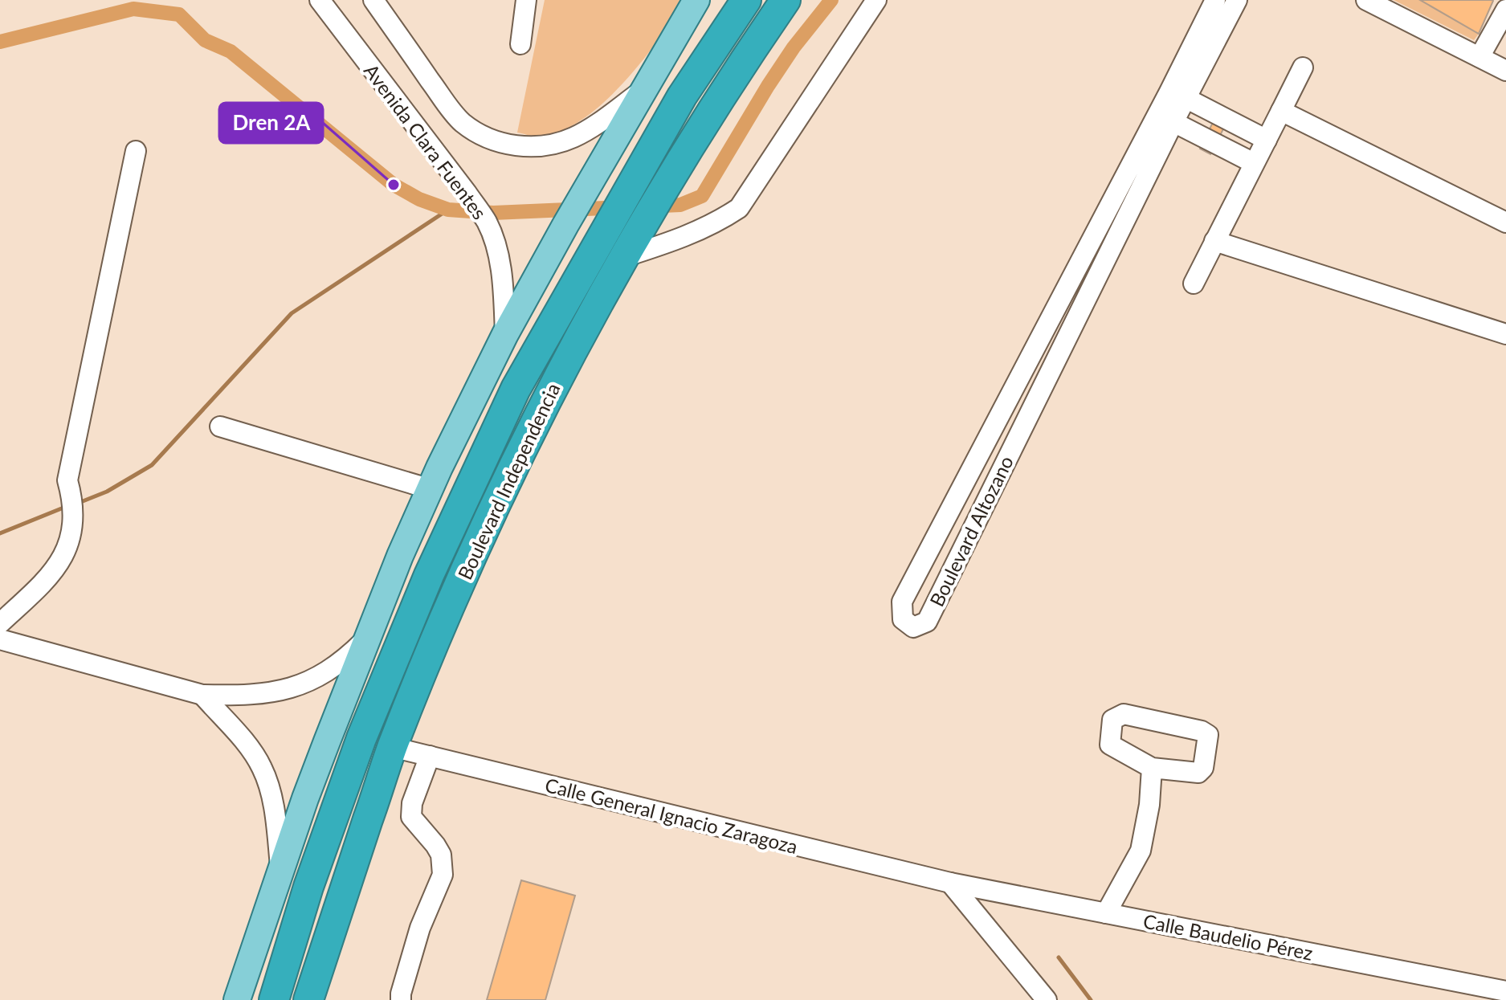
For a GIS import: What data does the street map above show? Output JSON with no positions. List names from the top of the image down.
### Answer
{
  "streets": {
    "highway": ["Boulevard Independencia"],
    "street": [
      "Avenida Clara Fuentes",
      "Boulevard Altozano",
      "Calle General Ignacio Zaragoza",
      "Calle Baudelio Pérez"
    ]
  },
  "crossings": [
    ["Boulevard Independencia", "Calle General Ignacio Zaragoza"],
    ["Calle General Ignacio Zaragoza", "Calle Baudelio Pérez"]
  ],
  "places": ["Dren 2A"]
}
